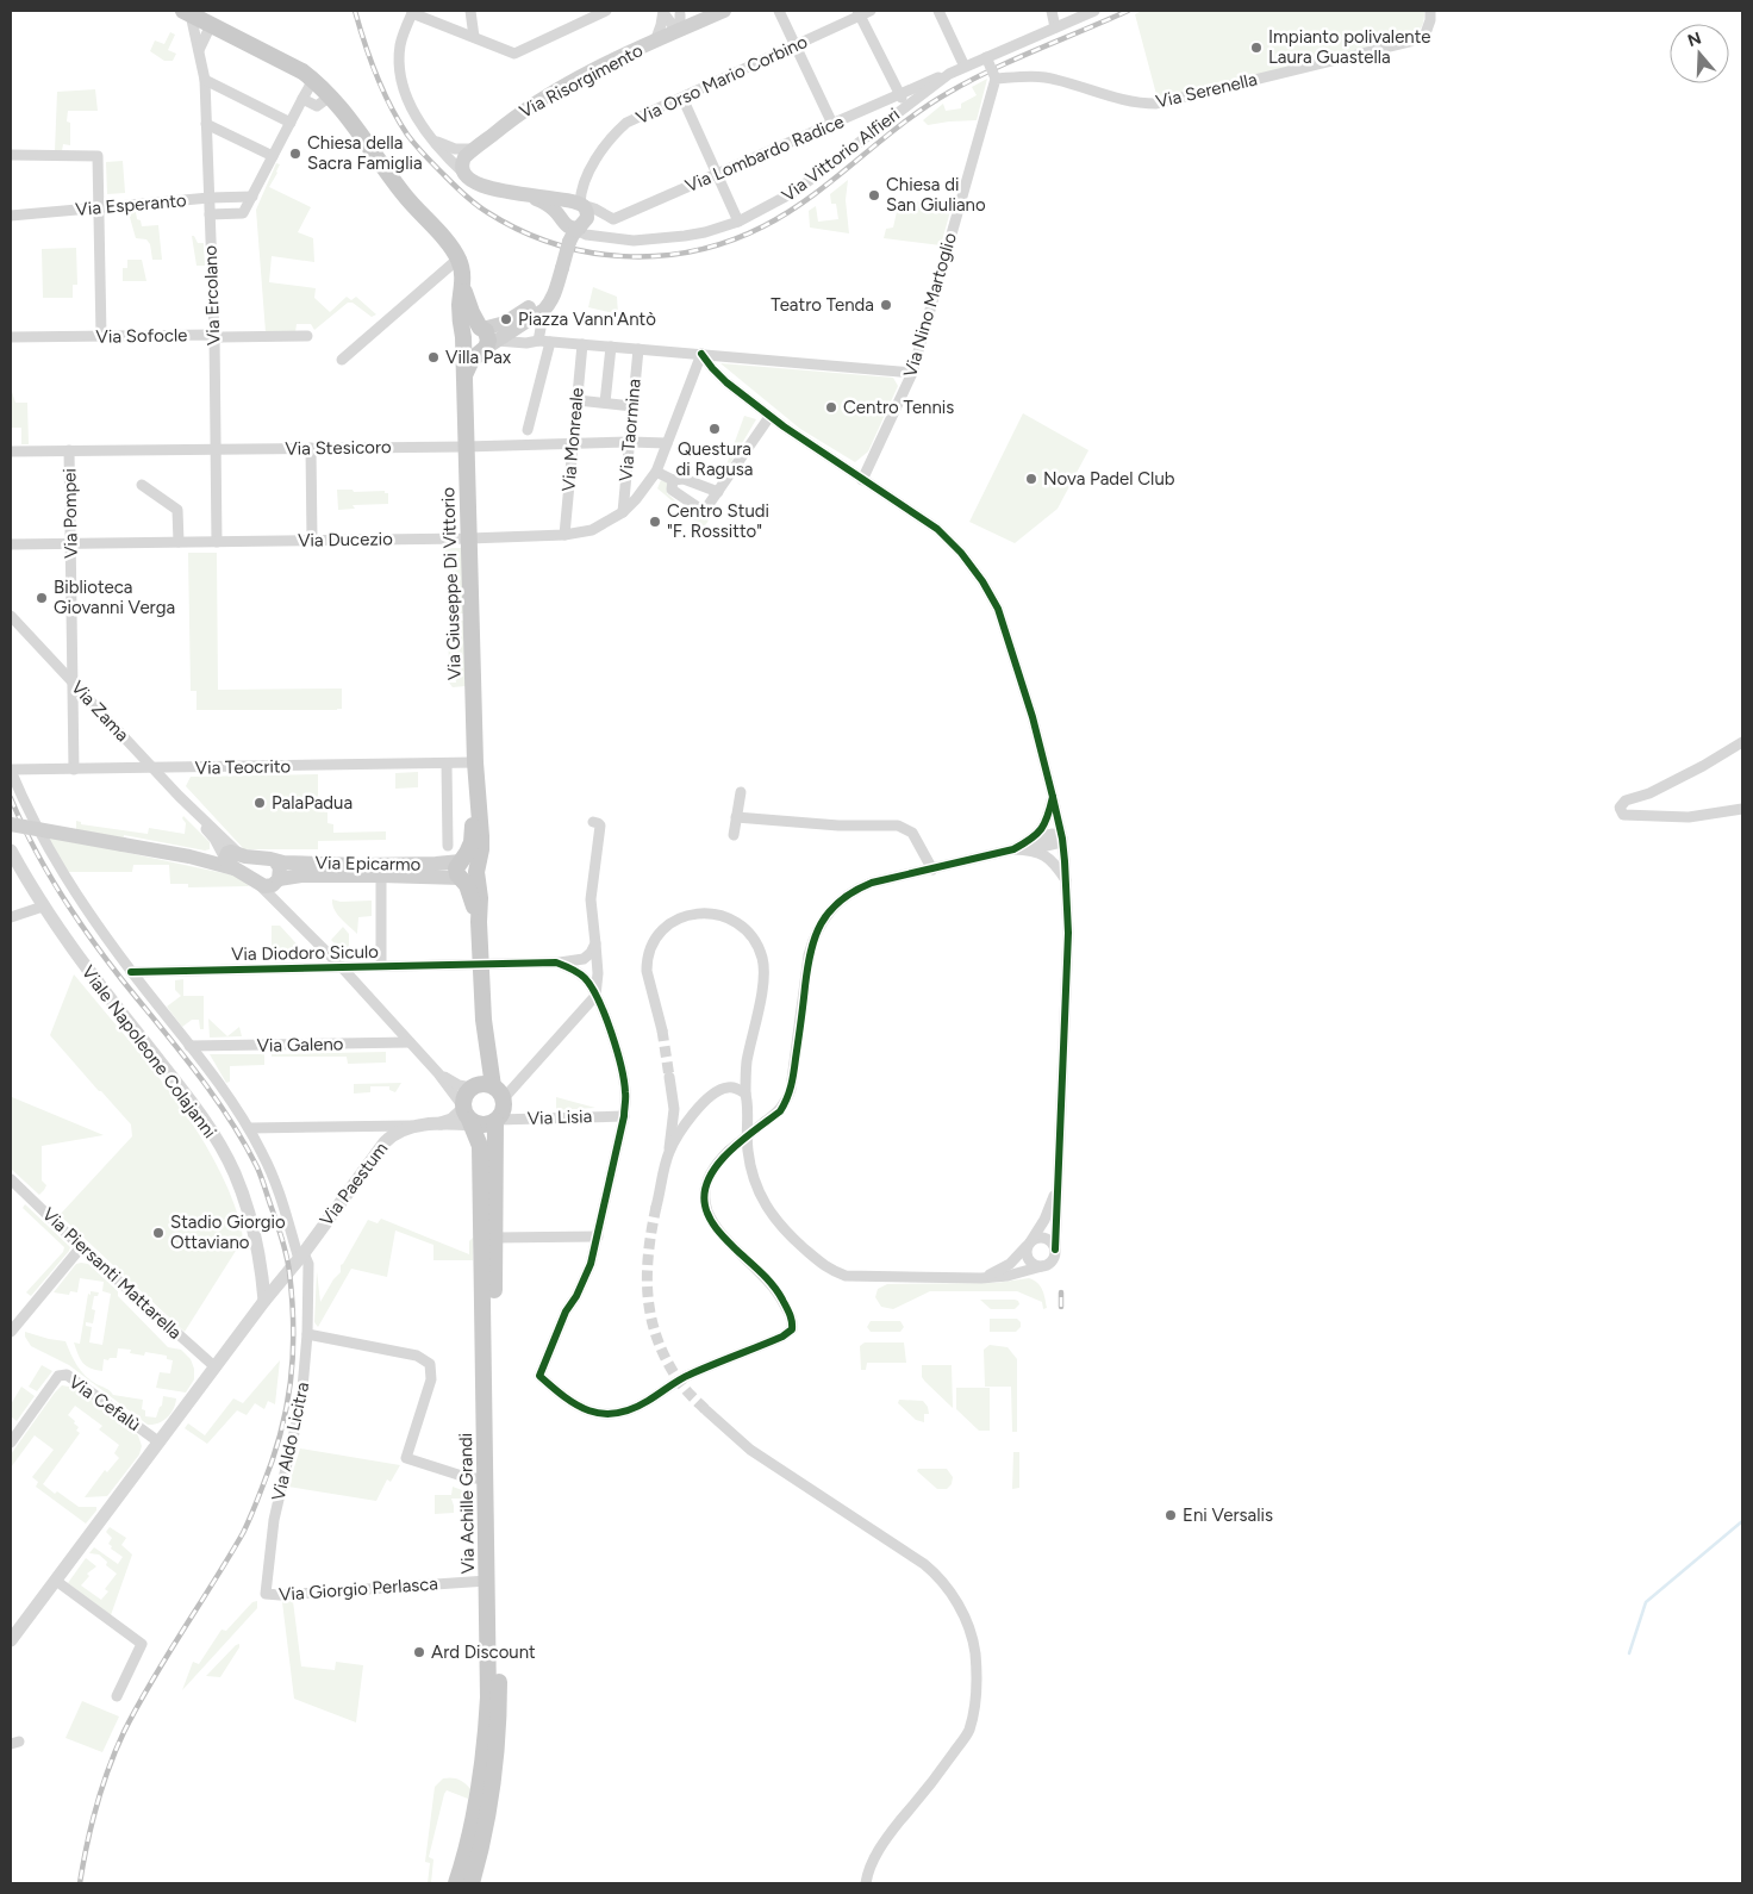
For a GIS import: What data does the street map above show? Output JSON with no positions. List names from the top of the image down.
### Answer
{
  "streets": {
    "main road": [
      "Via Risorgimento",
      "Via Giuseppe Di Vittorio",
      "Via Epicarmo",
      "Via Achille Grandi"
    ],
    "street": [
      "Via Orso Mario Corbino",
      "Via Serenella",
      "Via Lombardo Radice",
      "Via Vittorio Alfieri",
      "Via Esperanto",
      "Via Ercolano",
      "Via Nino Martoglio",
      "Via Sofocle",
      "Via Taormina",
      "Via Monreale",
      "Via Stesicoro",
      "Via Pompei",
      "Via Ducezio",
      "Via Zama",
      "Via Teocrito",
      "Via Diodoro Siculo",
      "Via Galeno",
      "Viale Napoleone Colajanni",
      "Via Lisia",
      "Via Paestum",
      "Via Piersanti Mattarella",
      "Via Cefalù",
      "Via Aldo Licitra",
      "Via Giorgio Perlasca"
    ]
  },
  "crossings": [
    ["Via Orso Mario Corbino", "Via Lombardo Radice"],
    ["Via Serenella", "Via Nino Martoglio"],
    ["Via Lombardo Radice", "Via Vittorio Alfieri"],
    ["Via Esperanto", "Via Ercolano"],
    ["Via Ercolano", "Via Sofocle"],
    ["Via Ercolano", "Via Stesicoro"],
    ["Via Ercolano", "Via Ducezio"],
    ["Via Taormina", "Via Stesicoro"],
    ["Via Taormina", "Via Ducezio"],
    ["Via Monreale", "Via Stesicoro"],
    ["Via Monreale", "Via Ducezio"],
    ["Via Stesicoro", "Via Pompei"],
    ["Via Stesicoro", "Via Ducezio"],
    ["Via Stesicoro", "Via Giuseppe Di Vittorio"],
    ["Via Pompei", "Via Ducezio"],
    ["Via Pompei", "Via Zama"],
    ["Via Pompei", "Via Teocrito"],
    ["Via Ducezio", "Via Giuseppe Di Vittorio"],
    ["Via Giuseppe Di Vittorio", "Via Teocrito"],
    ["Via Giuseppe Di Vittorio", "Via Epicarmo"],
    ["Via Zama", "Via Teocrito"],
    ["Via Teocrito", "Via Aldo Licitra"],
    ["Via Diodoro Siculo", "Via Aldo Licitra"],
    ["Via Galeno", "Via Aldo Licitra"],
    ["Viale Napoleone Colajanni", "Via Paestum"],
    ["Via Lisia", "Via Achille Grandi"],
    ["Via Paestum", "Via Piersanti Mattarella"],
    ["Via Paestum", "Via Cefalù"],
    ["Via Paestum", "Via Aldo Licitra"],
    ["Via Aldo Licitra", "Via Giorgio Perlasca"],
    ["Via Achille Grandi", "Via Giorgio Perlasca"]
  ],
  "places": [
    "Impianto polivalente Laura Guastella",
    "Chiesa della Sacra Famiglia",
    "Chiesa di San Giuliano",
    "Teatro Tenda",
    "Piazza Vann'Antò",
    "Villa Pax",
    "Centro Tennis",
    "Questura di Ragusa",
    "Nova Padel Club",
    "Centro Studi \"F. Rossitto\"",
    "Biblioteca Giovanni Verga",
    "PalaPadua",
    "Stadio Giorgio Ottaviano",
    "Eni Versalis",
    "Ard Discount"
  ],
  "north": "top"
}
